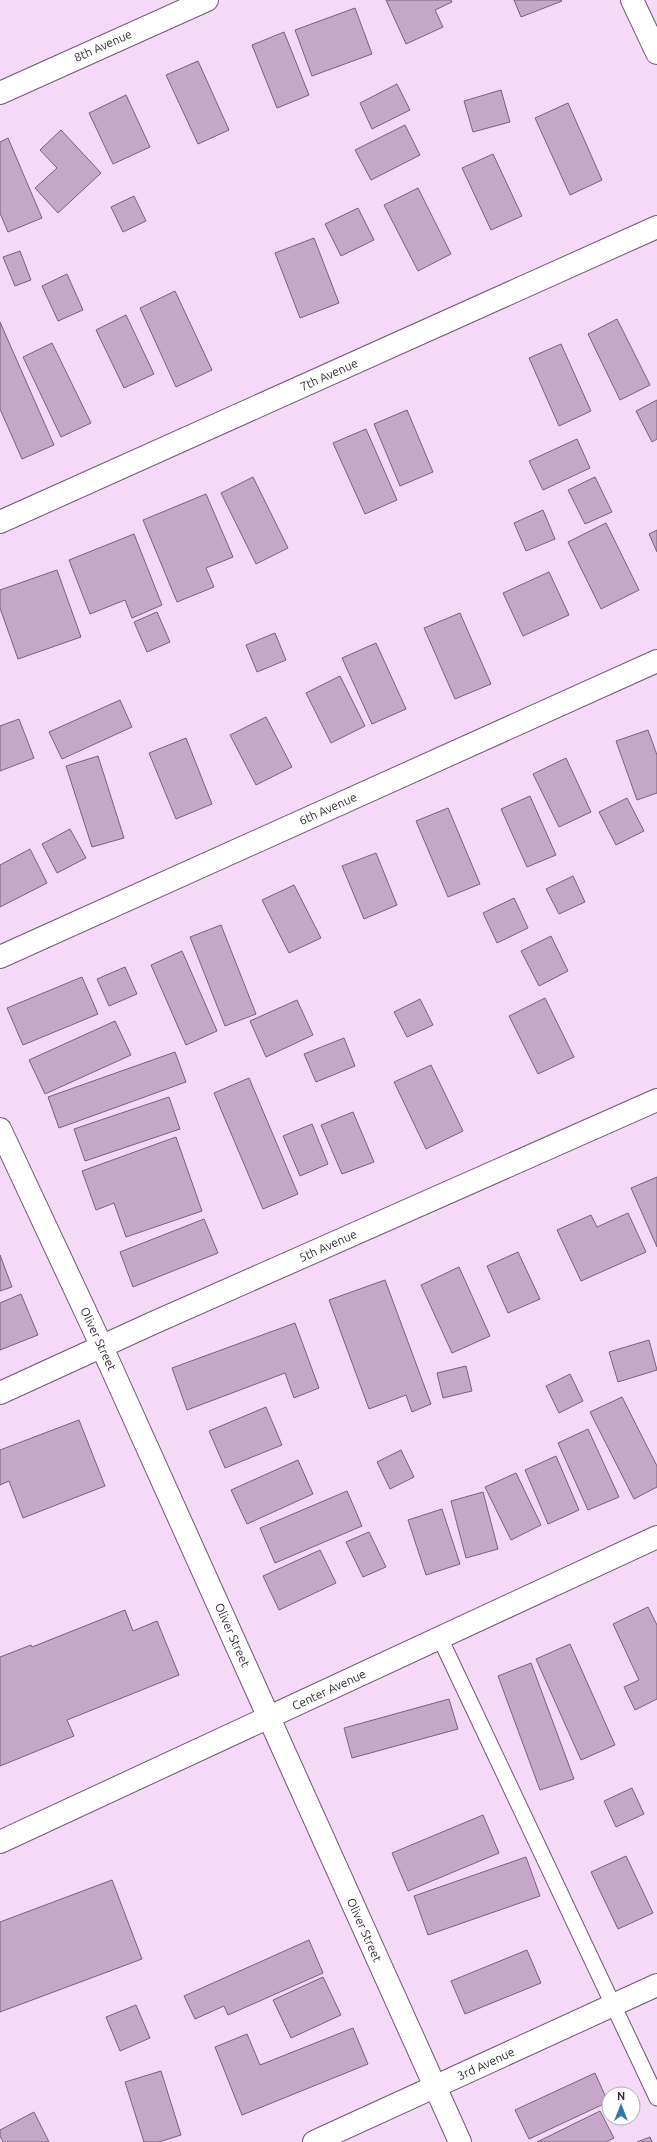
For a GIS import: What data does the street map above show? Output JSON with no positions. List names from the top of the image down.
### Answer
{
  "streets": {
    "street": [
      "8th Avenue",
      "7th Avenue",
      "6th Avenue",
      "5th Avenue",
      "Oliver Street",
      "Center Avenue",
      "3rd Avenue"
    ]
  },
  "crossings": [
    ["5th Avenue", "Oliver Street"],
    ["Oliver Street", "Center Avenue"],
    ["Oliver Street", "3rd Avenue"]
  ],
  "north": "top"
}
